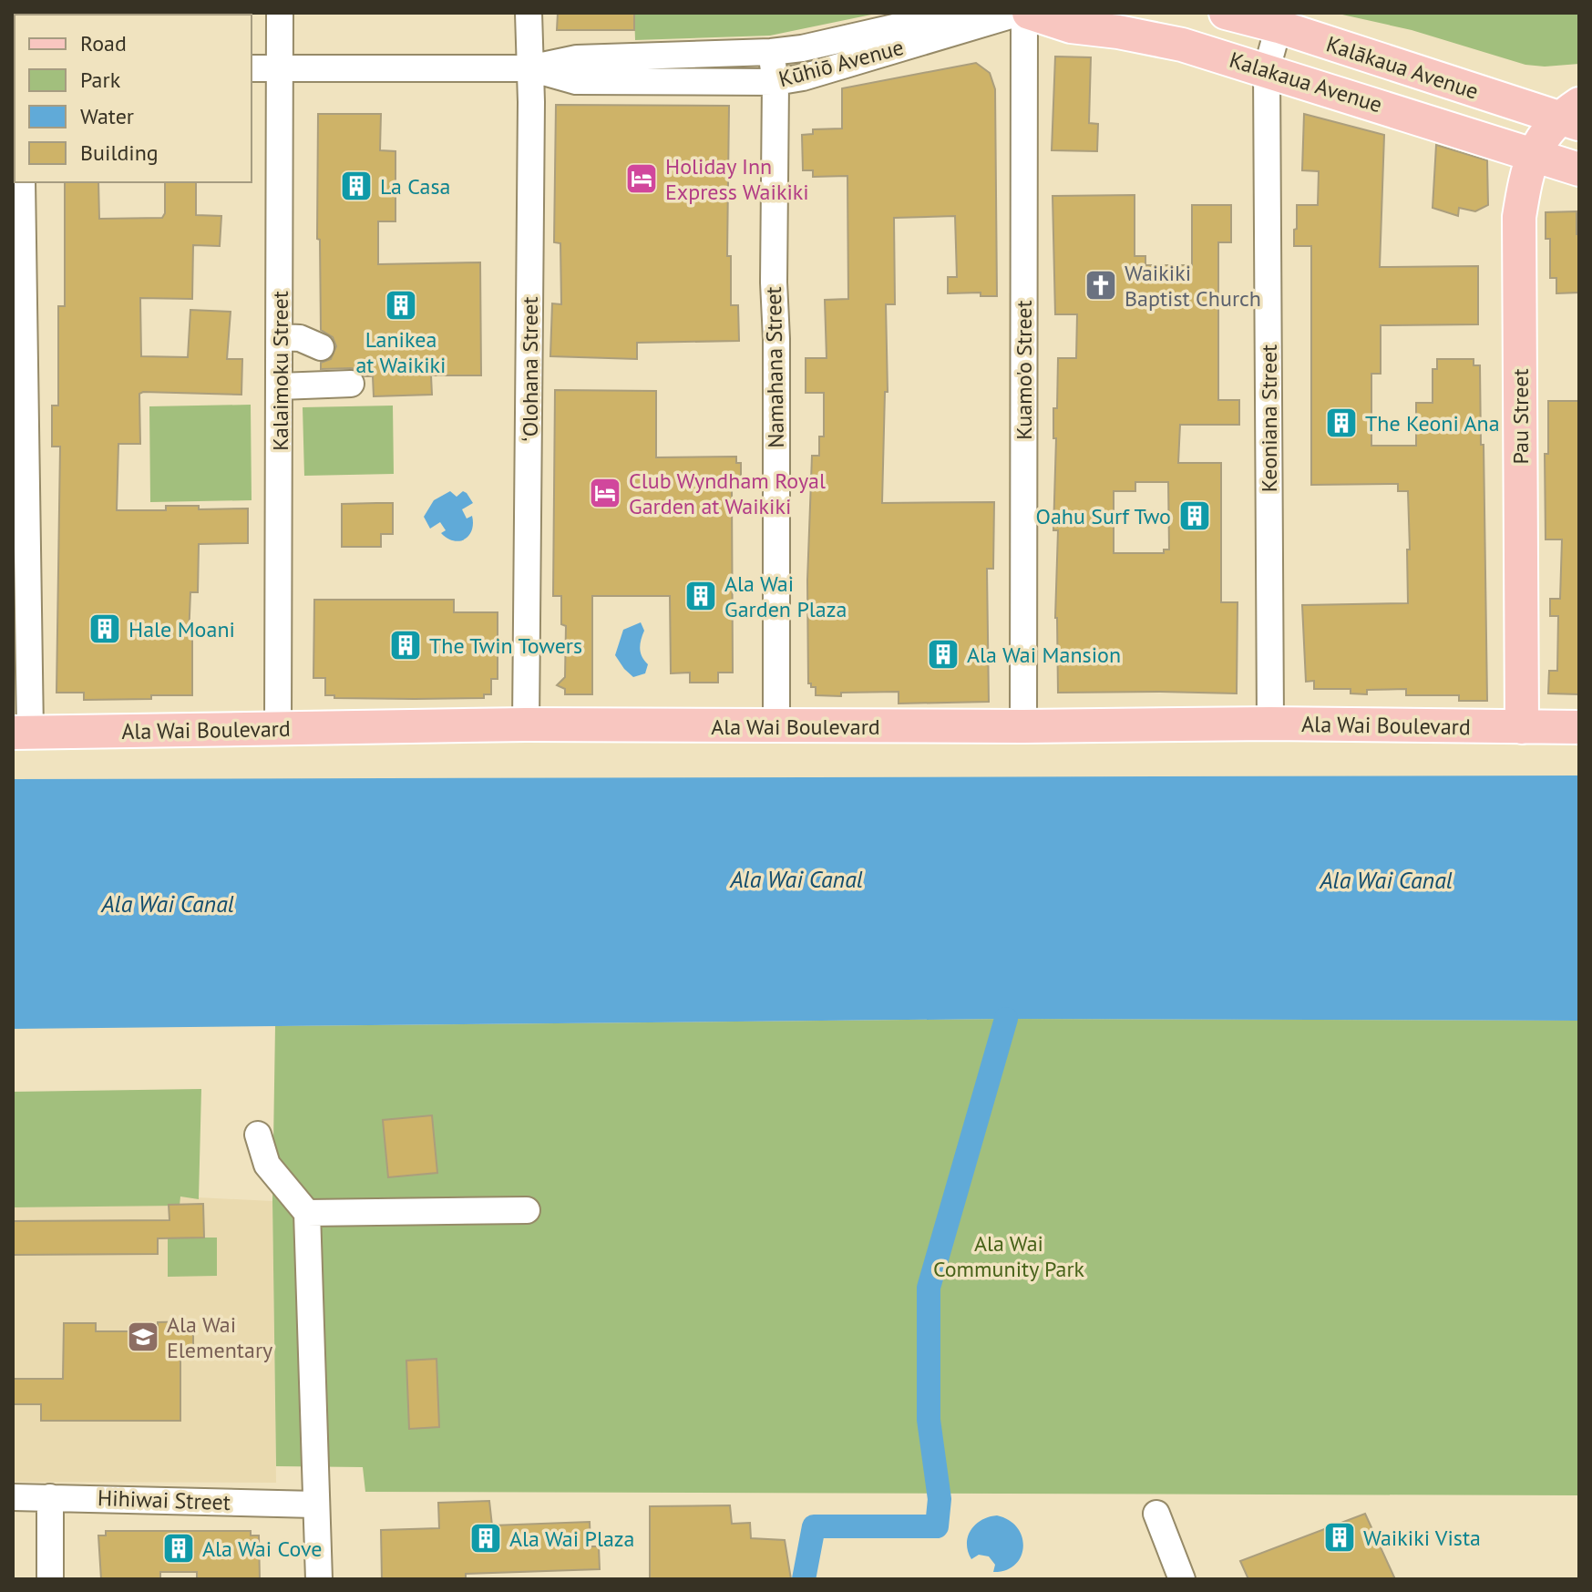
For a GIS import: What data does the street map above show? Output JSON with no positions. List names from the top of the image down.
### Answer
{
  "streets": {
    "main road": [
      "Kalākaua Avenue",
      "Kalakaua Avenue",
      "Pau Street",
      "Ala Wai Boulevard"
    ],
    "street": [
      "Kūhiō Avenue",
      "Namahana Street",
      "ʻOlohana Street",
      "Kuamo'o Street",
      "Kalaimoku Street",
      "Keoniana Street",
      "Hihiwai Street"
    ]
  },
  "crossings": [
    ["Kūhiō Avenue", "Kalakaua Avenue"],
    ["Kūhiō Avenue", "Namahana Street"],
    ["Kūhiō Avenue", "ʻOlohana Street"],
    ["Kūhiō Avenue", "Kuamo'o Street"],
    ["Kūhiō Avenue", "Kalaimoku Street"],
    ["Kalākaua Avenue", "Pau Street"],
    ["Kalākaua Avenue", "Keoniana Street"],
    ["Kalakaua Avenue", "Kuamo'o Street"],
    ["Kalakaua Avenue", "Pau Street"],
    ["Kalakaua Avenue", "Keoniana Street"],
    ["Namahana Street", "Ala Wai Boulevard"],
    ["ʻOlohana Street", "Ala Wai Boulevard"],
    ["Kuamo'o Street", "Ala Wai Boulevard"],
    ["Kalaimoku Street", "Ala Wai Boulevard"],
    ["Pau Street", "Ala Wai Boulevard"],
    ["Keoniana Street", "Ala Wai Boulevard"]
  ],
  "water": ["Ala Wai Canal"],
  "parks": ["Ala Wai Community Park"],
  "places": {
    "hotel": ["Holiday Inn Express Waikiki", "Club Wyndham Royal Garden at Waikiki"],
    "building": [
      "La Casa",
      "Lanikea at Waikiki",
      "The Keoni Ana",
      "Oahu Surf Two",
      "Ala Wai Garden Plaza",
      "Hale Moani",
      "The Twin Towers",
      "Ala Wai Mansion",
      "Waikiki Vista",
      "Ala Wai Plaza",
      "Ala Wai Cove"
    ],
    "church": ["Waikiki Baptist Church"],
    "school or university": ["Ala Wai Elementary"]
  },
  "legend": [
    "Road",
    "Park",
    "Water",
    "Building"
  ]
}
